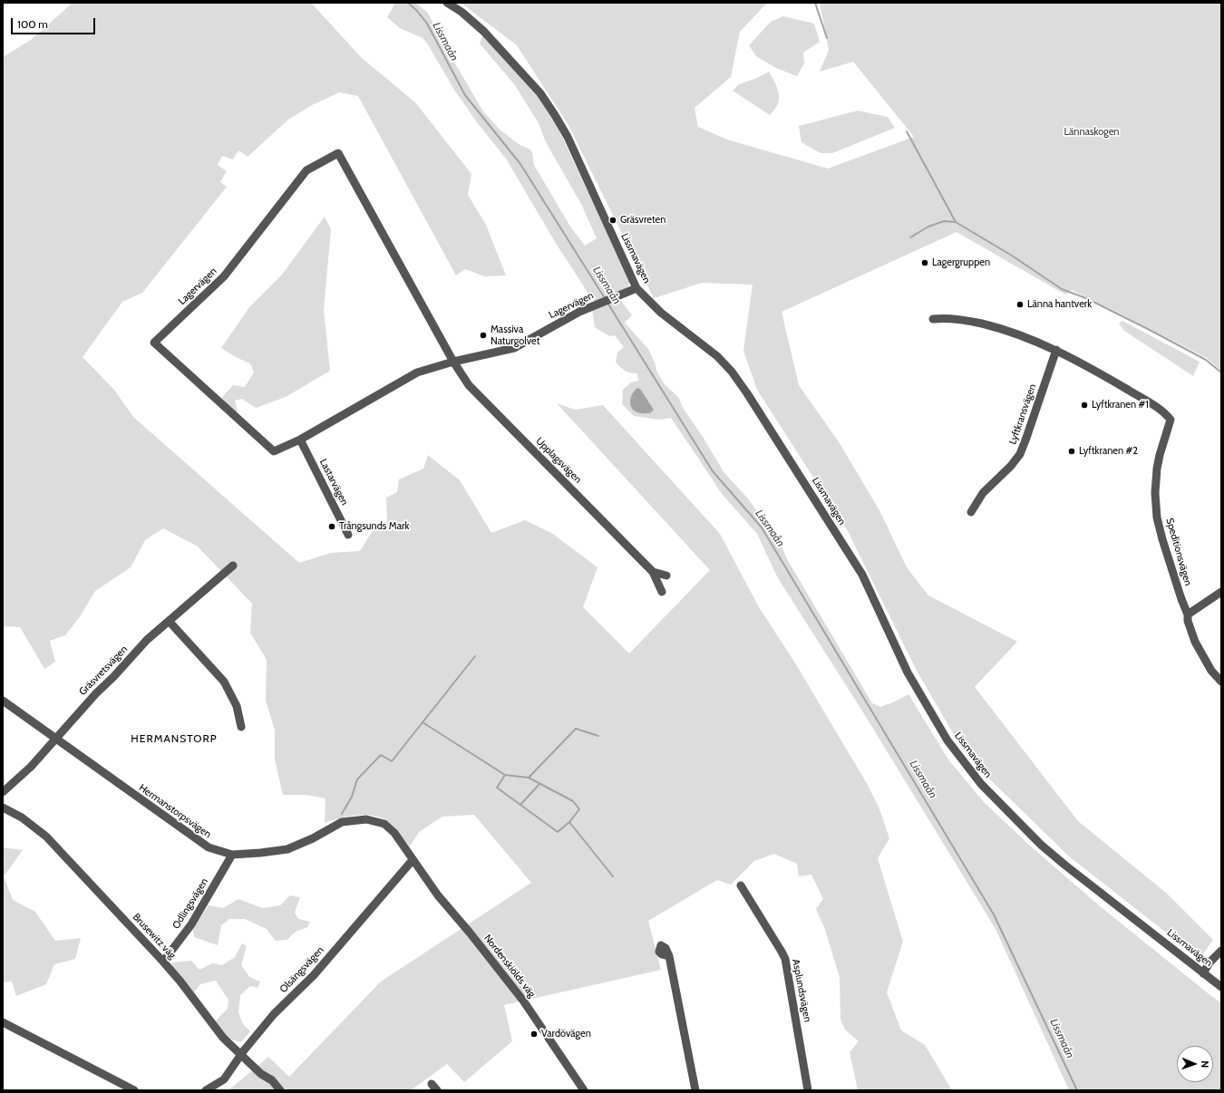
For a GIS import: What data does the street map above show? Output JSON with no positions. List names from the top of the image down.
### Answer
{
  "streets": {
    "street": [
      "Lissmavägen",
      "Lagervägen",
      "Lyftkransvägen",
      "Upplagsvägen",
      "Lastarvägen",
      "Speditionsvägen",
      "Gräsvretsvägen",
      "Hermanstorpsvägen",
      "Odlingsvägen",
      "Brusewitz väg",
      "Nordenskiölds väg",
      "Olsängsvägen",
      "Asplundsvägen"
    ]
  },
  "crossings": [
    ["Lissmavägen", "Lagervägen"],
    ["Lagervägen", "Upplagsvägen"],
    ["Lagervägen", "Lastarvägen"],
    ["Lyftkransvägen", "Speditionsvägen"],
    ["Gräsvretsvägen", "Hermanstorpsvägen"],
    ["Hermanstorpsvägen", "Odlingsvägen"],
    ["Hermanstorpsvägen", "Nordenskiölds väg"],
    ["Hermanstorpsvägen", "Olsängsvägen"],
    ["Odlingsvägen", "Brusewitz väg"],
    ["Brusewitz väg", "Olsängsvägen"],
    ["Nordenskiölds väg", "Olsängsvägen"]
  ],
  "districts": ["HERMANSTORP"],
  "water": ["Lissmaån"],
  "parks": ["Lännaskogen"],
  "places": [
    "Gräsvreten",
    "Lagergruppen",
    "Länna hantverk",
    "Massiva Naturgolvet",
    "Lyftkranen #1",
    "Lyftkranen #2",
    "Trångsunds Mark",
    "Vardövägen"
  ],
  "scale_bar": "100 m",
  "north": "right"
}
